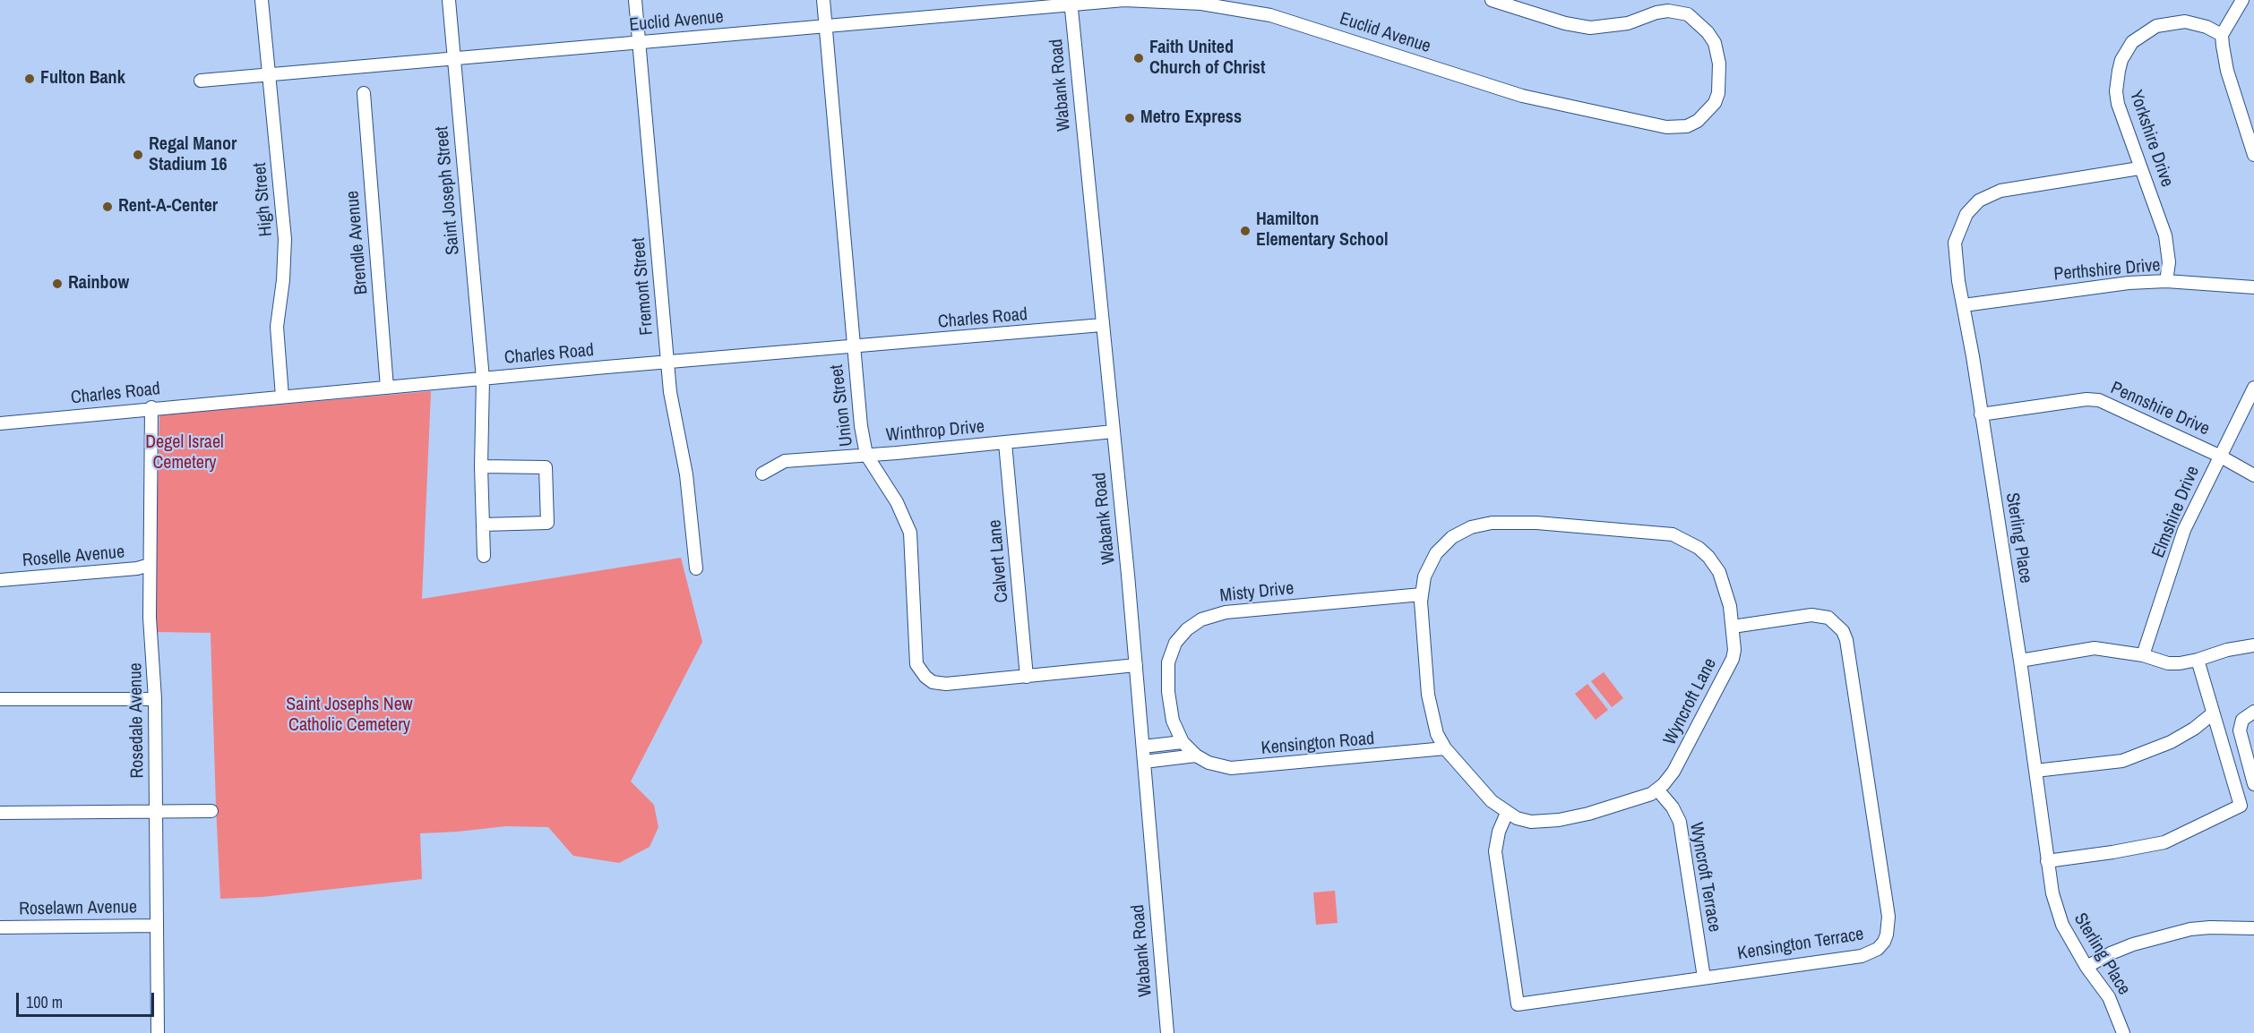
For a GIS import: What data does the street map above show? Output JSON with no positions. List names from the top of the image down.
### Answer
{
  "streets": {
    "street": [
      "Euclid Avenue",
      "Wabank Road",
      "Yorkshire Drive",
      "Saint Joseph Street",
      "High Street",
      "Brendle Avenue",
      "Perthshire Drive",
      "Fremont Street",
      "Charles Road",
      "Union Street",
      "Pennshire Drive",
      "Winthrop Drive",
      "Elmshire Drive",
      "Sterling Place",
      "Roselle Avenue",
      "Calvert Lane",
      "Misty Drive",
      "Wyncroft Lane",
      "Rosedale Avenue",
      "Kensington Road",
      "Wyncroft Terrace",
      "Roselawn Avenue",
      "Kensington Terrace"
    ]
  },
  "crossings": [
    ["Euclid Avenue", "Wabank Road"],
    ["Euclid Avenue", "Saint Joseph Street"],
    ["Euclid Avenue", "High Street"],
    ["Euclid Avenue", "Fremont Street"],
    ["Euclid Avenue", "Union Street"],
    ["Wabank Road", "Charles Road"],
    ["Wabank Road", "Union Street"],
    ["Wabank Road", "Winthrop Drive"],
    ["Wabank Road", "Kensington Road"],
    ["Yorkshire Drive", "Perthshire Drive"],
    ["Yorkshire Drive", "Sterling Place"],
    ["Saint Joseph Street", "Charles Road"],
    ["High Street", "Charles Road"],
    ["Brendle Avenue", "Charles Road"],
    ["Perthshire Drive", "Sterling Place"],
    ["Fremont Street", "Charles Road"],
    ["Charles Road", "Union Street"],
    ["Charles Road", "Rosedale Avenue"],
    ["Union Street", "Winthrop Drive"],
    ["Union Street", "Calvert Lane"],
    ["Pennshire Drive", "Elmshire Drive"],
    ["Pennshire Drive", "Sterling Place"],
    ["Winthrop Drive", "Calvert Lane"],
    ["Roselle Avenue", "Rosedale Avenue"],
    ["Misty Drive", "Wyncroft Lane"],
    ["Misty Drive", "Kensington Road"],
    ["Wyncroft Lane", "Kensington Road"],
    ["Wyncroft Lane", "Wyncroft Terrace"],
    ["Wyncroft Lane", "Kensington Terrace"],
    ["Rosedale Avenue", "Roselawn Avenue"],
    ["Wyncroft Terrace", "Kensington Terrace"]
  ],
  "parks": ["Degel Israel Cemetery", "Saint Josephs New Catholic Cemetery"],
  "places": [
    "Faith United Church of Christ",
    "Fulton Bank",
    "Metro Express",
    "Regal Manor Stadium 16",
    "Rent-A-Center",
    "Hamilton Elementary School",
    "Rainbow"
  ],
  "scale_bar": "100 m"
}
